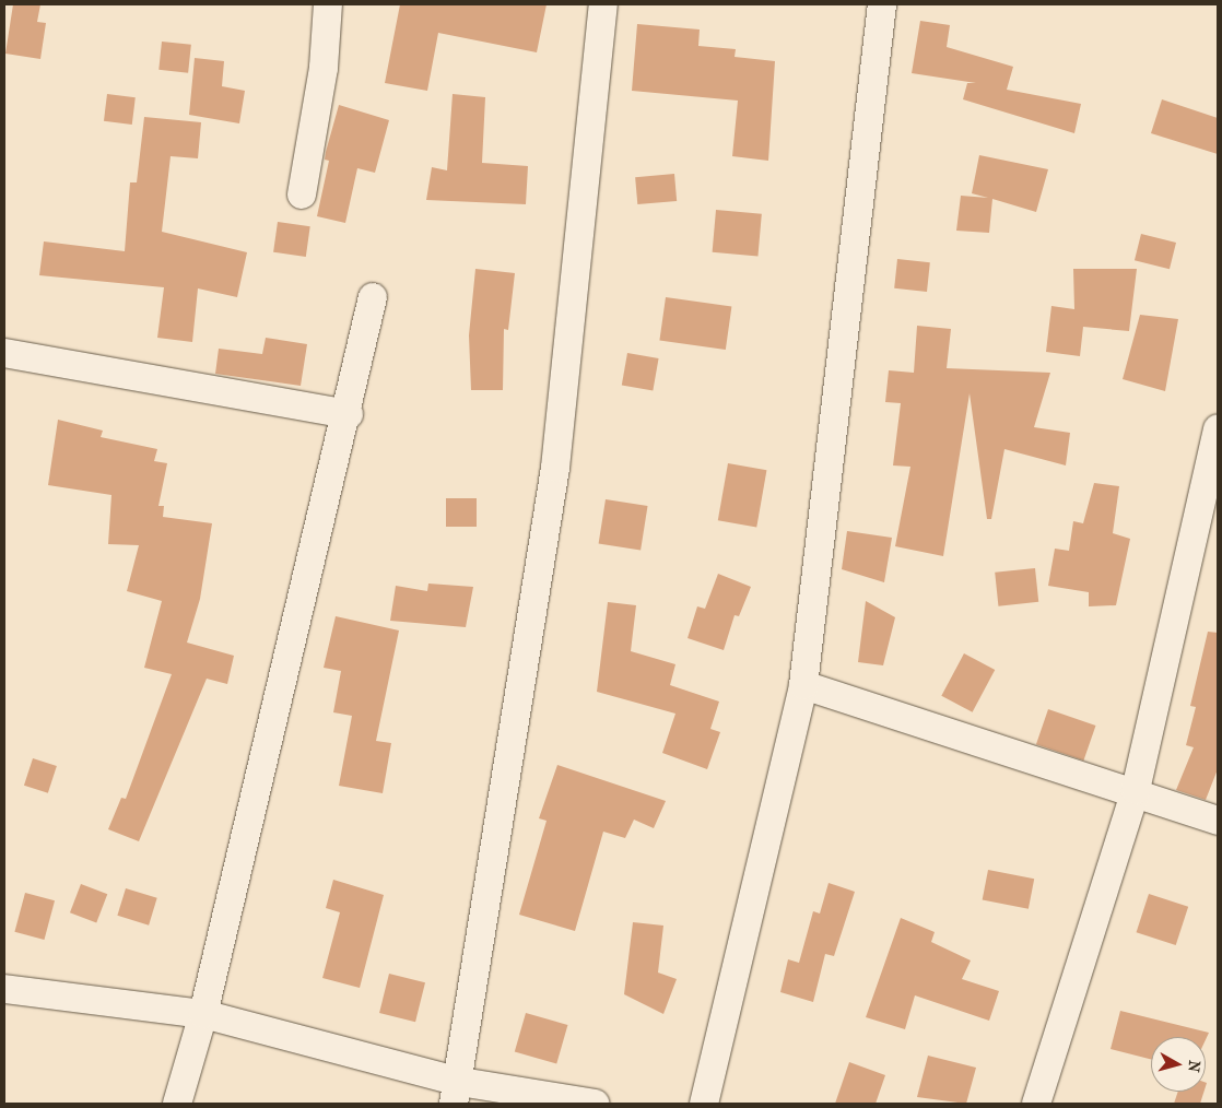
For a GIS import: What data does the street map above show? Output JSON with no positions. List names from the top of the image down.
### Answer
{
  "north": "right"
}
